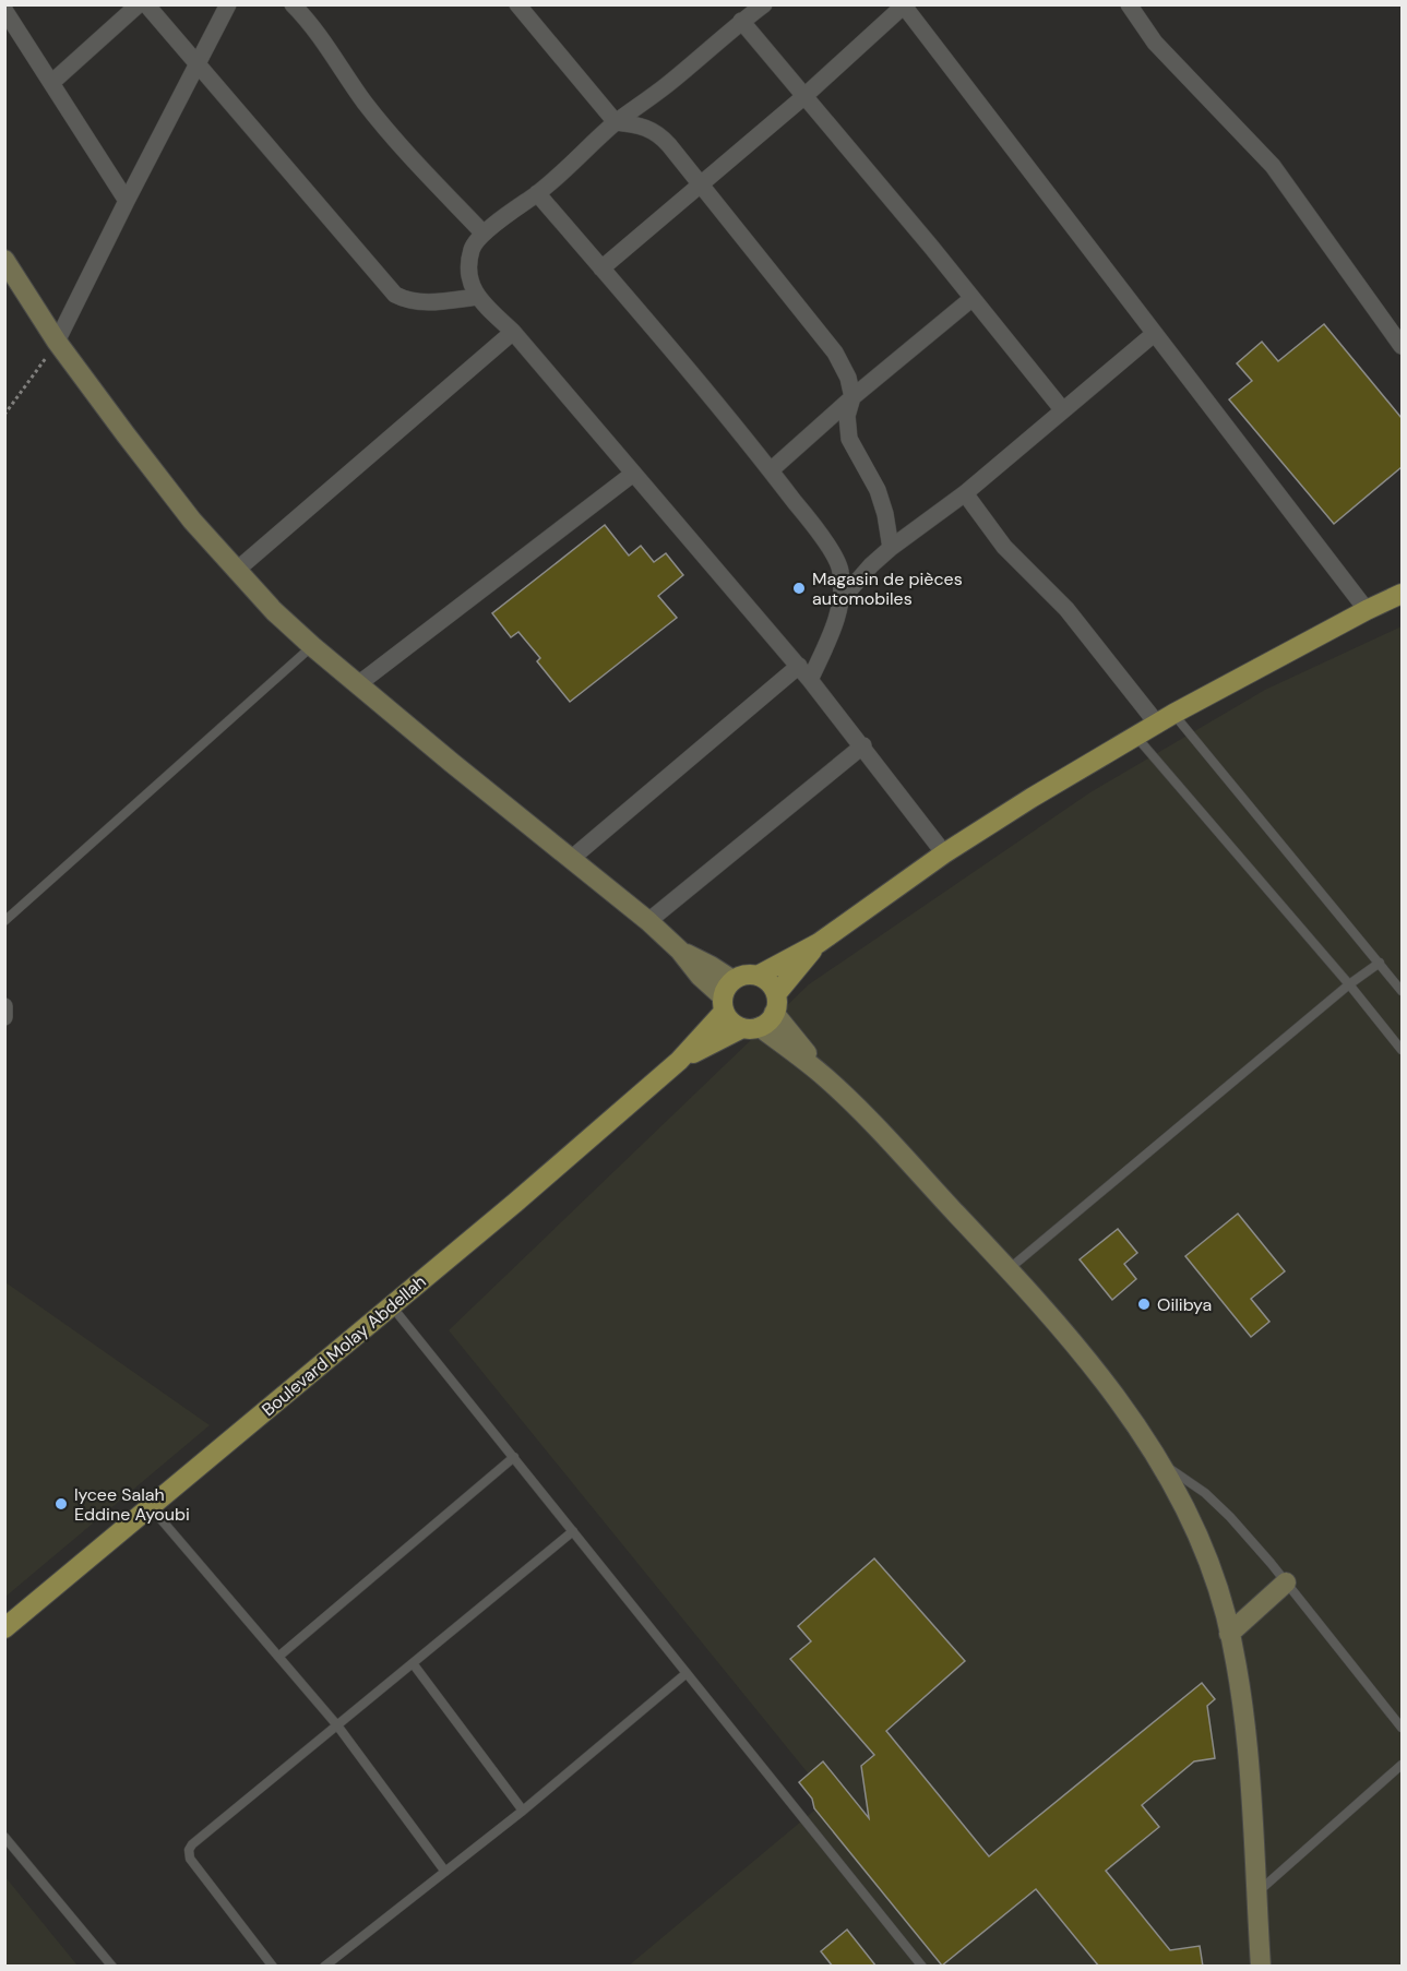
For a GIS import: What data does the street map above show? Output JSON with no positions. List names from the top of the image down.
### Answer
{
  "streets": {
    "main road": ["Boulevard Molay Abdellah"]
  },
  "places": ["Magasin de pièces automobiles", "Oilibya", "lycee Salah Eddine Ayoubi"]
}
